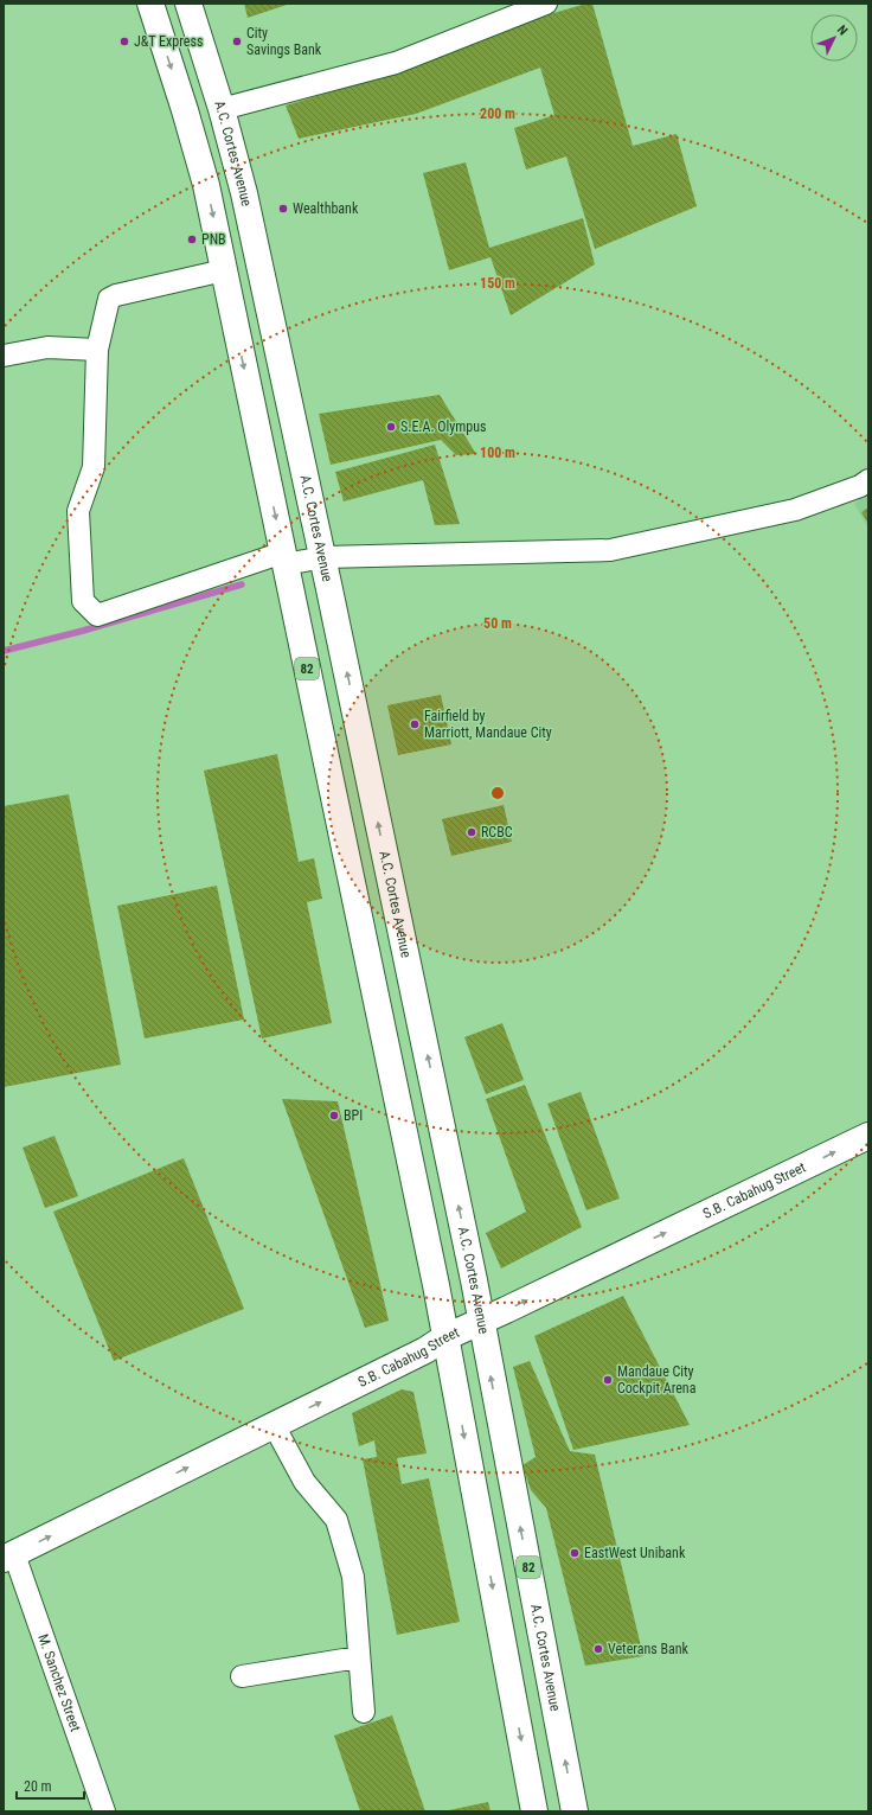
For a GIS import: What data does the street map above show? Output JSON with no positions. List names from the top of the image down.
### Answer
{
  "streets": {
    "main road": ["A.C. Cortes Avenue", "82", "S.B. Cabahug Street"],
    "street": ["M. Sanchez Street"]
  },
  "crossings": [
    ["A.C. Cortes Avenue", "S.B. Cabahug Street"],
    ["82", "S.B. Cabahug Street"],
    ["S.B. Cabahug Street", "M. Sanchez Street"]
  ],
  "one_way": ["S.B. Cabahug Street"],
  "places": [
    "J&T Express",
    "City Savings Bank",
    "Wealthbank",
    "PNB",
    "S.E.A. Olympus",
    "Fairfield by Marriott, Mandaue City",
    "RCBC",
    "BPI",
    "Mandaue City Cockpit Arena",
    "EastWest Unibank",
    "Veterans Bank"
  ],
  "scale_bar": "20 m",
  "north": "top right",
  "rings": [
    "200 m",
    "150 m",
    "100 m",
    "50 m"
  ]
}
